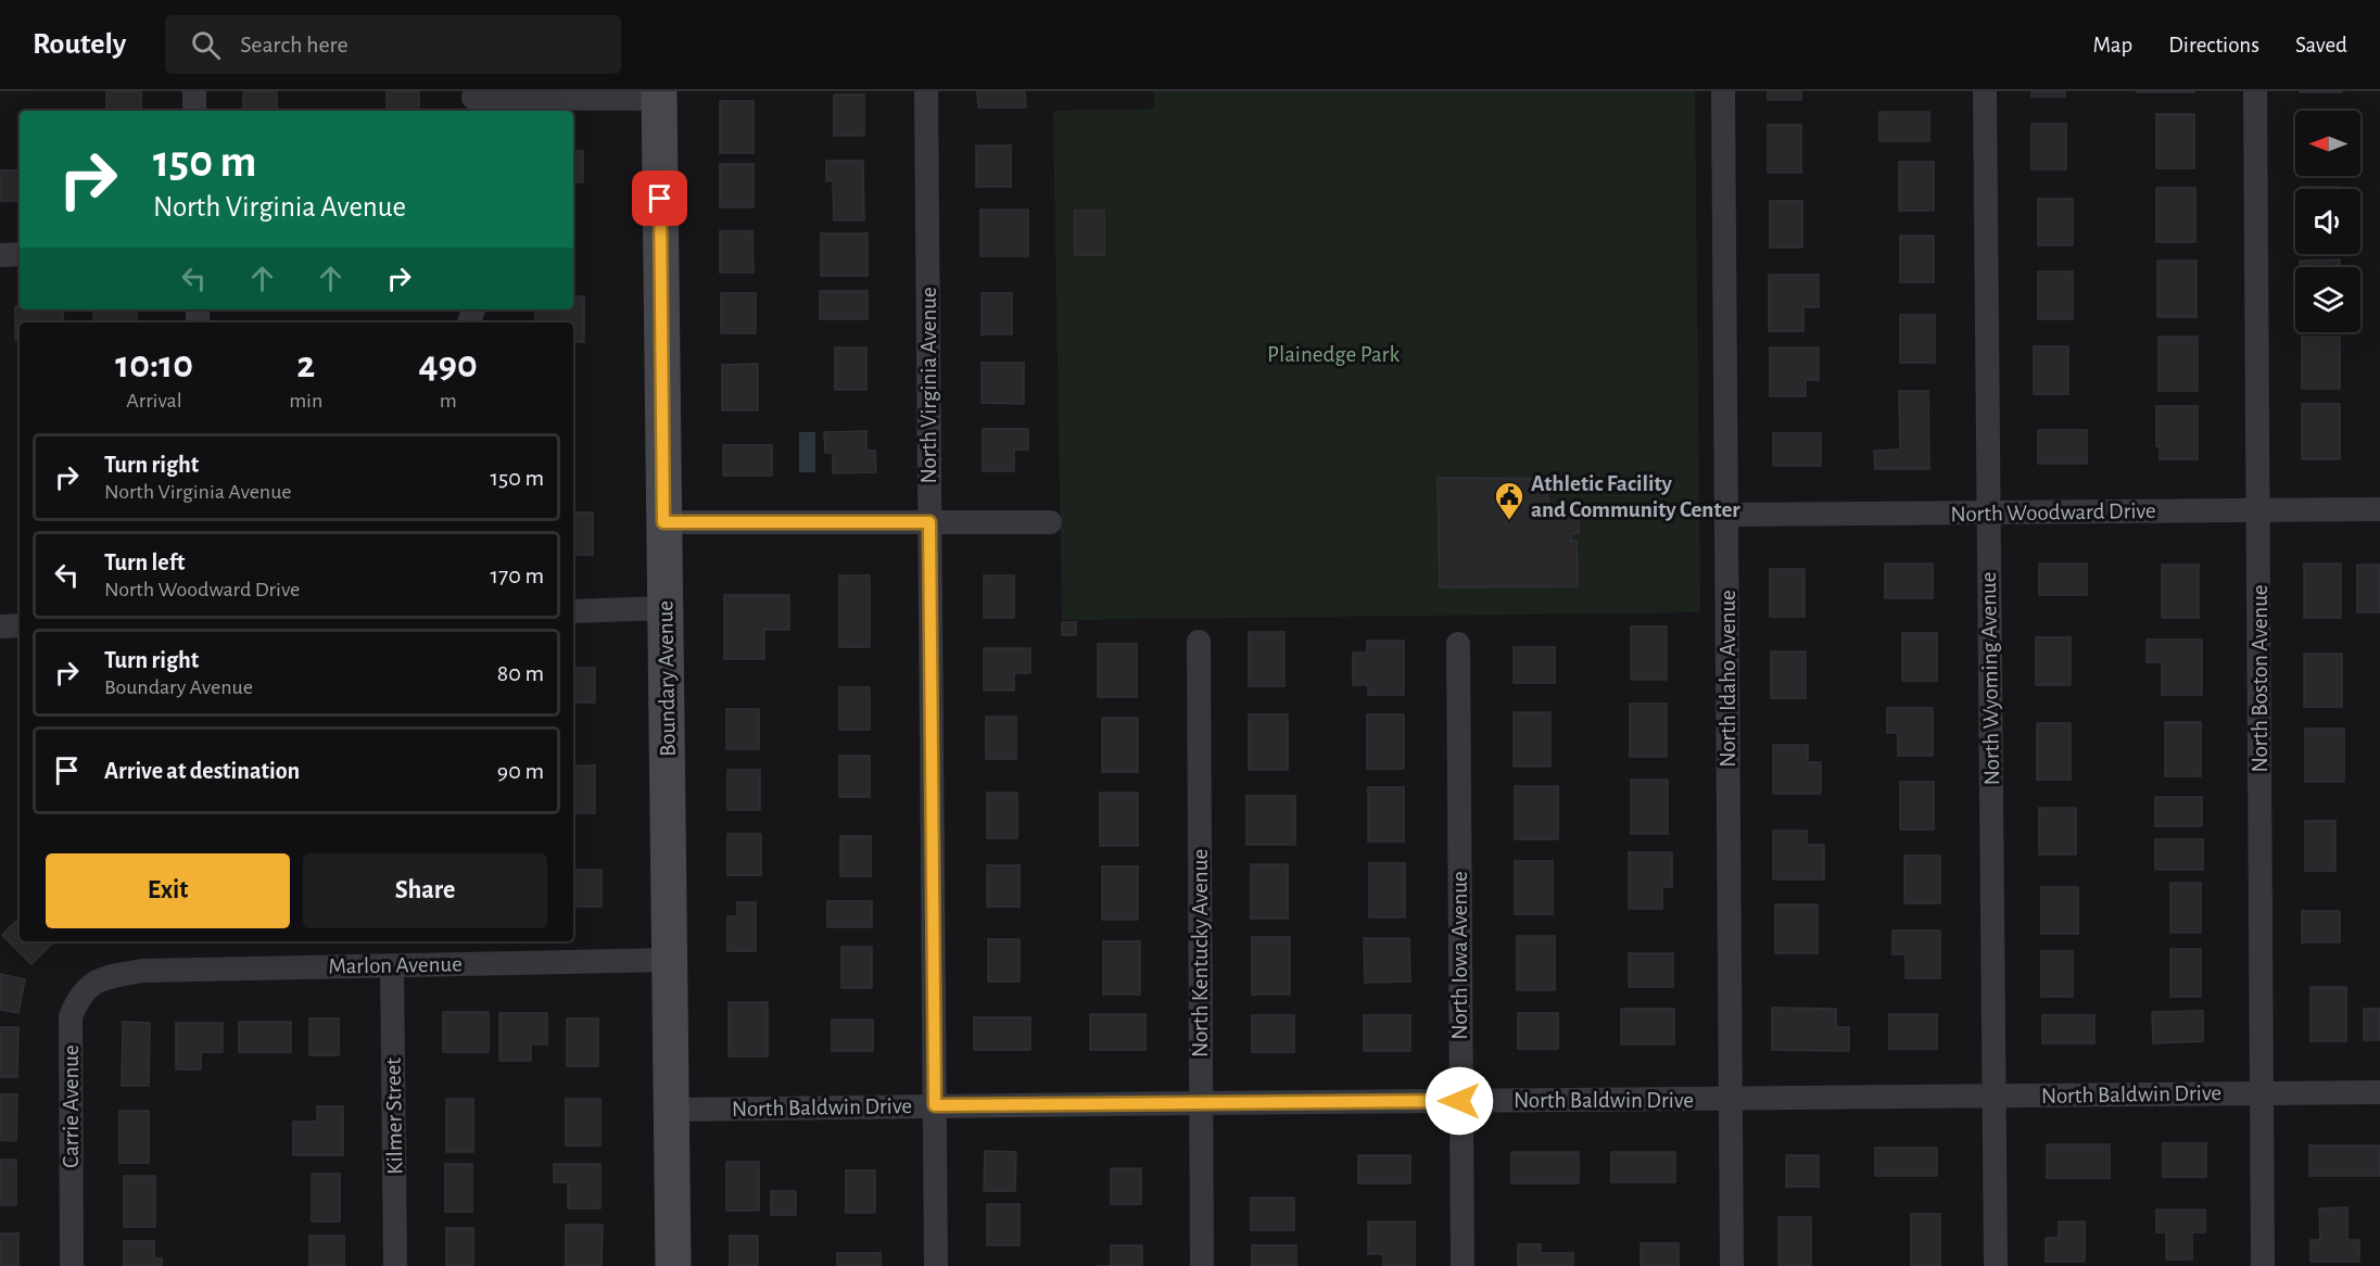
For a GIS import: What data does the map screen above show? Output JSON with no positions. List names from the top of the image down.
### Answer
{
  "streets": {
    "main road": ["Boundary Avenue"],
    "street": [
      "North Virginia Avenue",
      "North Woodward Drive",
      "North Idaho Avenue",
      "North Wyoming Avenue",
      "North Boston Avenue",
      "North Kentucky Avenue",
      "North Iowa Avenue",
      "Marlon Avenue",
      "North Baldwin Drive",
      "Carrie Avenue",
      "Kilmer Street"
    ]
  },
  "crossings": [
    ["North Virginia Avenue", "North Baldwin Drive"],
    ["North Woodward Drive", "North Idaho Avenue"],
    ["North Woodward Drive", "North Wyoming Avenue"],
    ["North Woodward Drive", "North Boston Avenue"],
    ["Boundary Avenue", "Marlon Avenue"],
    ["Boundary Avenue", "North Baldwin Drive"],
    ["North Idaho Avenue", "North Baldwin Drive"],
    ["North Wyoming Avenue", "North Baldwin Drive"],
    ["North Boston Avenue", "North Baldwin Drive"],
    ["North Kentucky Avenue", "North Baldwin Drive"],
    ["North Iowa Avenue", "North Baldwin Drive"],
    ["Marlon Avenue", "Carrie Avenue"],
    ["Marlon Avenue", "Kilmer Street"]
  ],
  "parks": ["Plainedge Park"],
  "places": {
    "public building": ["Athletic Facility and Community Center"]
  },
  "north": "left",
  "page": {
    "header": "Routely",
    "search": "Search here",
    "nav": ["Map", "Directions", "Saved"],
    "turn": ["150 m", "North Virginia Avenue"],
    "eta": [
      "10:10",
      "Arrival",
      "2",
      "min",
      "490",
      "m"
    ],
    "list": [
      {
        "name": "Turn right",
        "note": "North Virginia Avenue",
        "value": "150 m"
      },
      {
        "name": "Turn left",
        "note": "North Woodward Drive",
        "value": "170 m"
      },
      {
        "name": "Turn right",
        "note": "Boundary Avenue",
        "value": "80 m"
      },
      {
        "name": "Arrive at destination",
        "value": "90 m"
      }
    ],
    "buttons": ["Exit", "Share"]
  }
}
